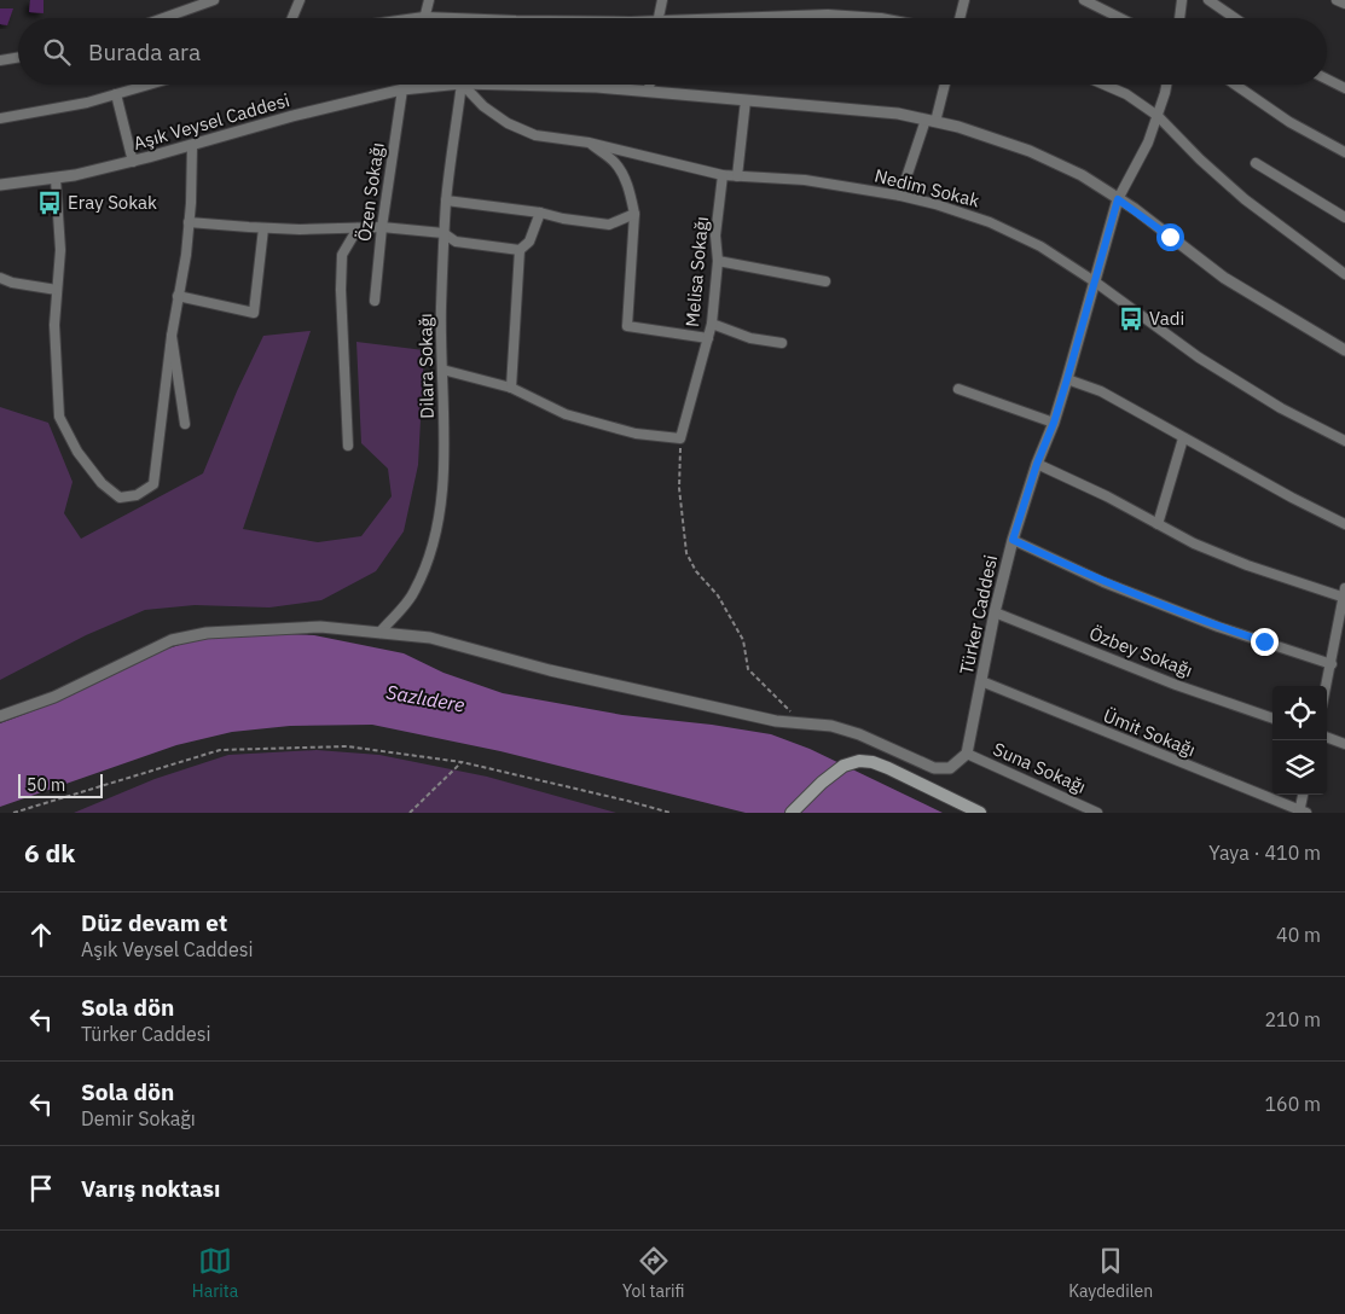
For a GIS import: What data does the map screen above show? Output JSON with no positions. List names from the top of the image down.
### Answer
{
  "streets": {
    "street": [
      "Aşık Veysel Caddesi",
      "Nedim Sokak",
      "Özen Sokağı",
      "Melisa Sokağı",
      "Dilara Sokağı",
      "Türker Caddesi",
      "Özbey Sokağı",
      "Ümit Sokağı",
      "Suna Sokağı"
    ]
  },
  "crossings": [
    ["Aşık Veysel Caddesi", "Özen Sokağı"],
    ["Aşık Veysel Caddesi", "Türker Caddesi"],
    ["Nedim Sokak", "Melisa Sokağı"],
    ["Nedim Sokak", "Türker Caddesi"],
    ["Türker Caddesi", "Özbey Sokağı"],
    ["Türker Caddesi", "Ümit Sokağı"],
    ["Türker Caddesi", "Suna Sokağı"]
  ],
  "water": ["Sazlıdere"],
  "places": {
    "bus stop": ["Eray Sokak", "Vadi"]
  },
  "scale_bar": "50 m",
  "page": {
    "search": "Burada ara",
    "scale": "50 m",
    "heading": ["6 dk", "Yaya · 410 m"],
    "list": [
      ["Düz devam et", "Aşık Veysel Caddesi", "40 m"],
      ["Sola dön", "Türker Caddesi", "210 m"],
      ["Sola dön", "Demir Sokağı", "160 m"],
      "Varış noktası"
    ],
    "nav": ["Harita", "Yol tarifi", "Kaydedilen"]
  }
}
